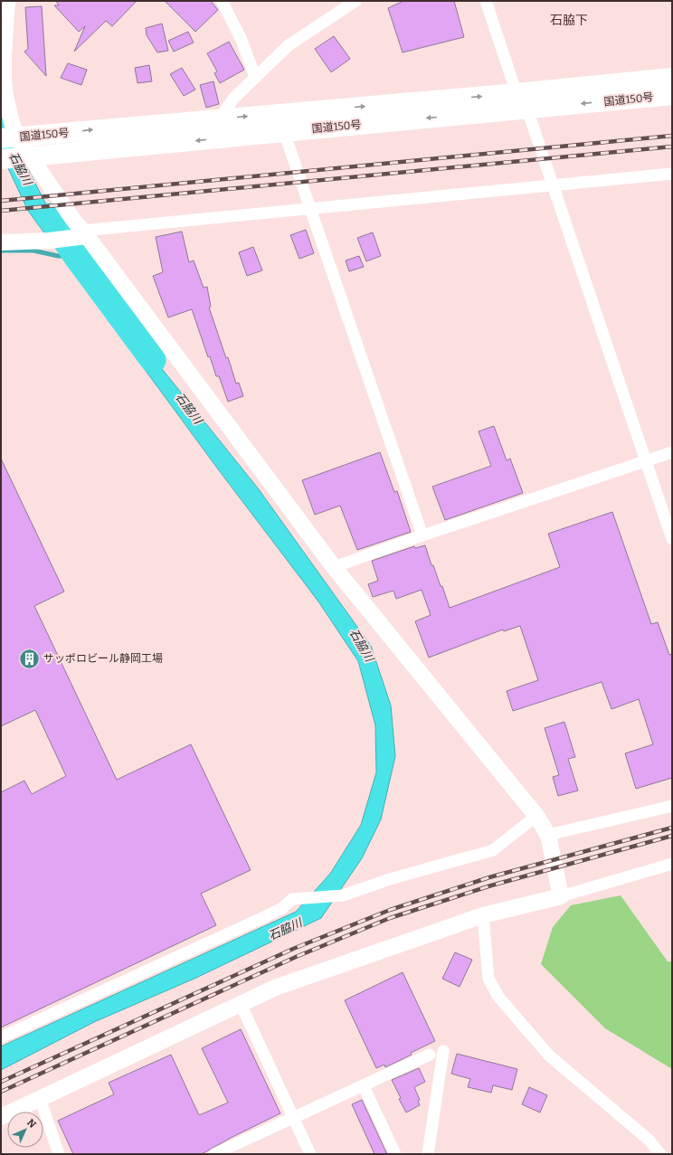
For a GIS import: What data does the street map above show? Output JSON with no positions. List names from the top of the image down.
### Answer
{
  "streets": {
    "highway": ["国道150号"]
  },
  "districts": ["石脇下"],
  "water": ["石脇川"],
  "places": {
    "building": ["サッポロビール静岡工場"]
  },
  "north": "top right"
}
